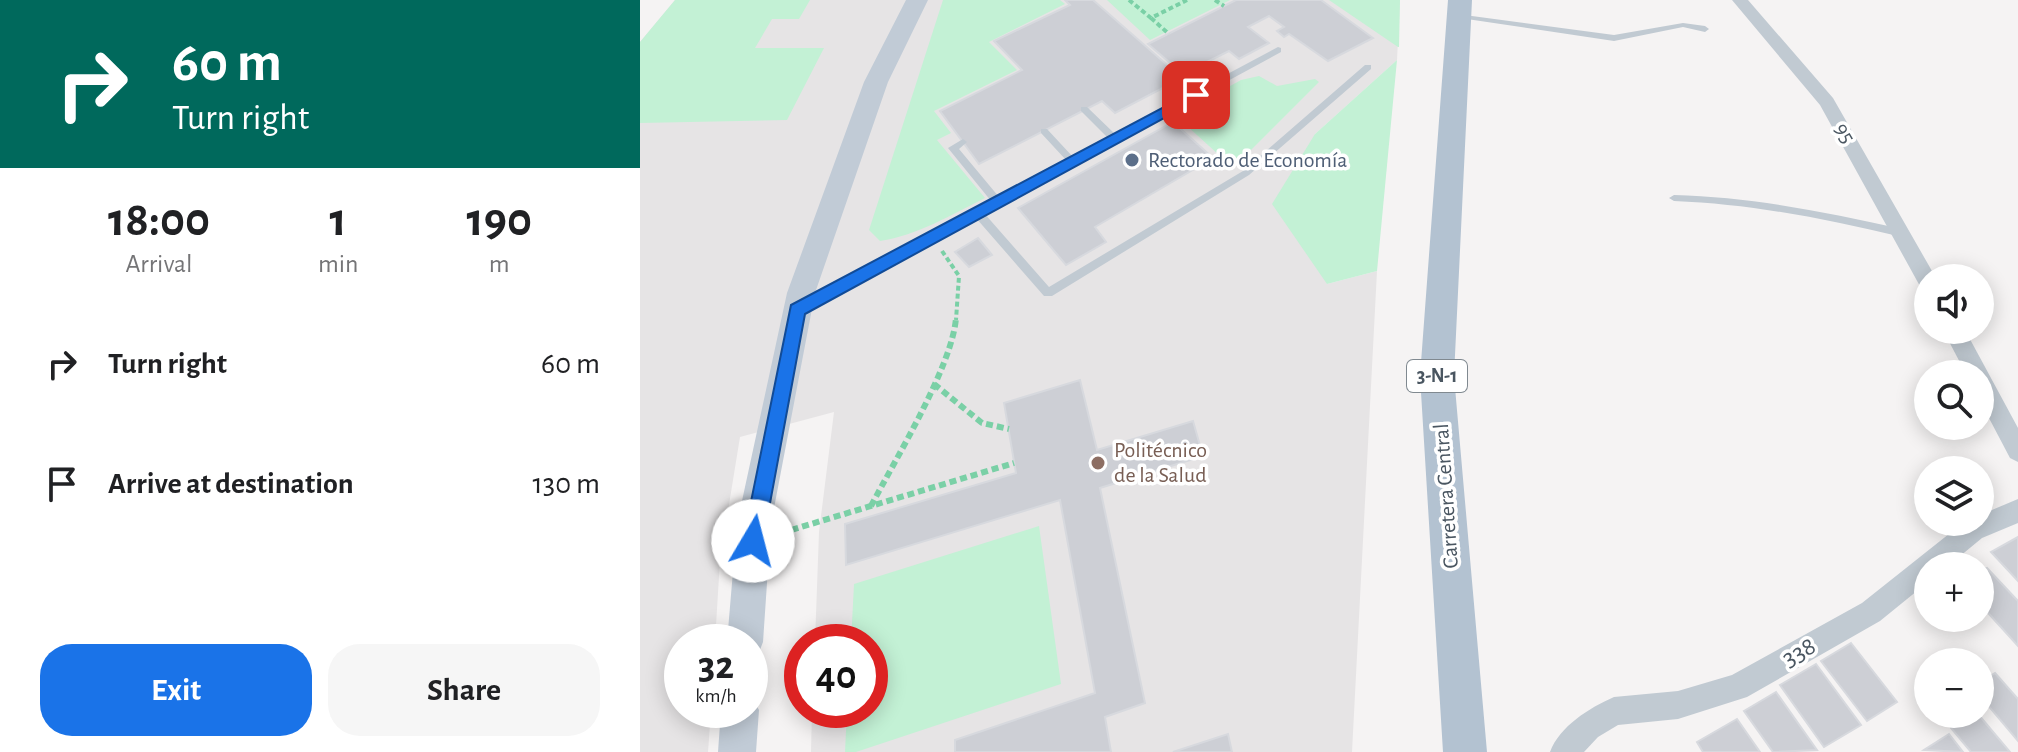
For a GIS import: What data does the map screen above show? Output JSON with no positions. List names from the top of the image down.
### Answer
{
  "streets": {
    "main road": ["3-N-1", "Carretera Central"],
    "street": ["95", "338"]
  },
  "places": ["Rectorado de Economía", "Politécnico de la Salud"],
  "page": {
    "turn": ["60 m", "Turn right"],
    "eta": [
      "18:00",
      "Arrival",
      "1",
      "min",
      "190",
      "m"
    ],
    "map_buttons": ["+", "−"],
    "list": [
      {
        "name": "Turn right",
        "value": "60 m"
      },
      {
        "name": "Arrive at destination",
        "value": "130 m"
      }
    ],
    "speed": "32 km/h",
    "limit": "40",
    "buttons": ["Exit", "Share"]
  }
}
